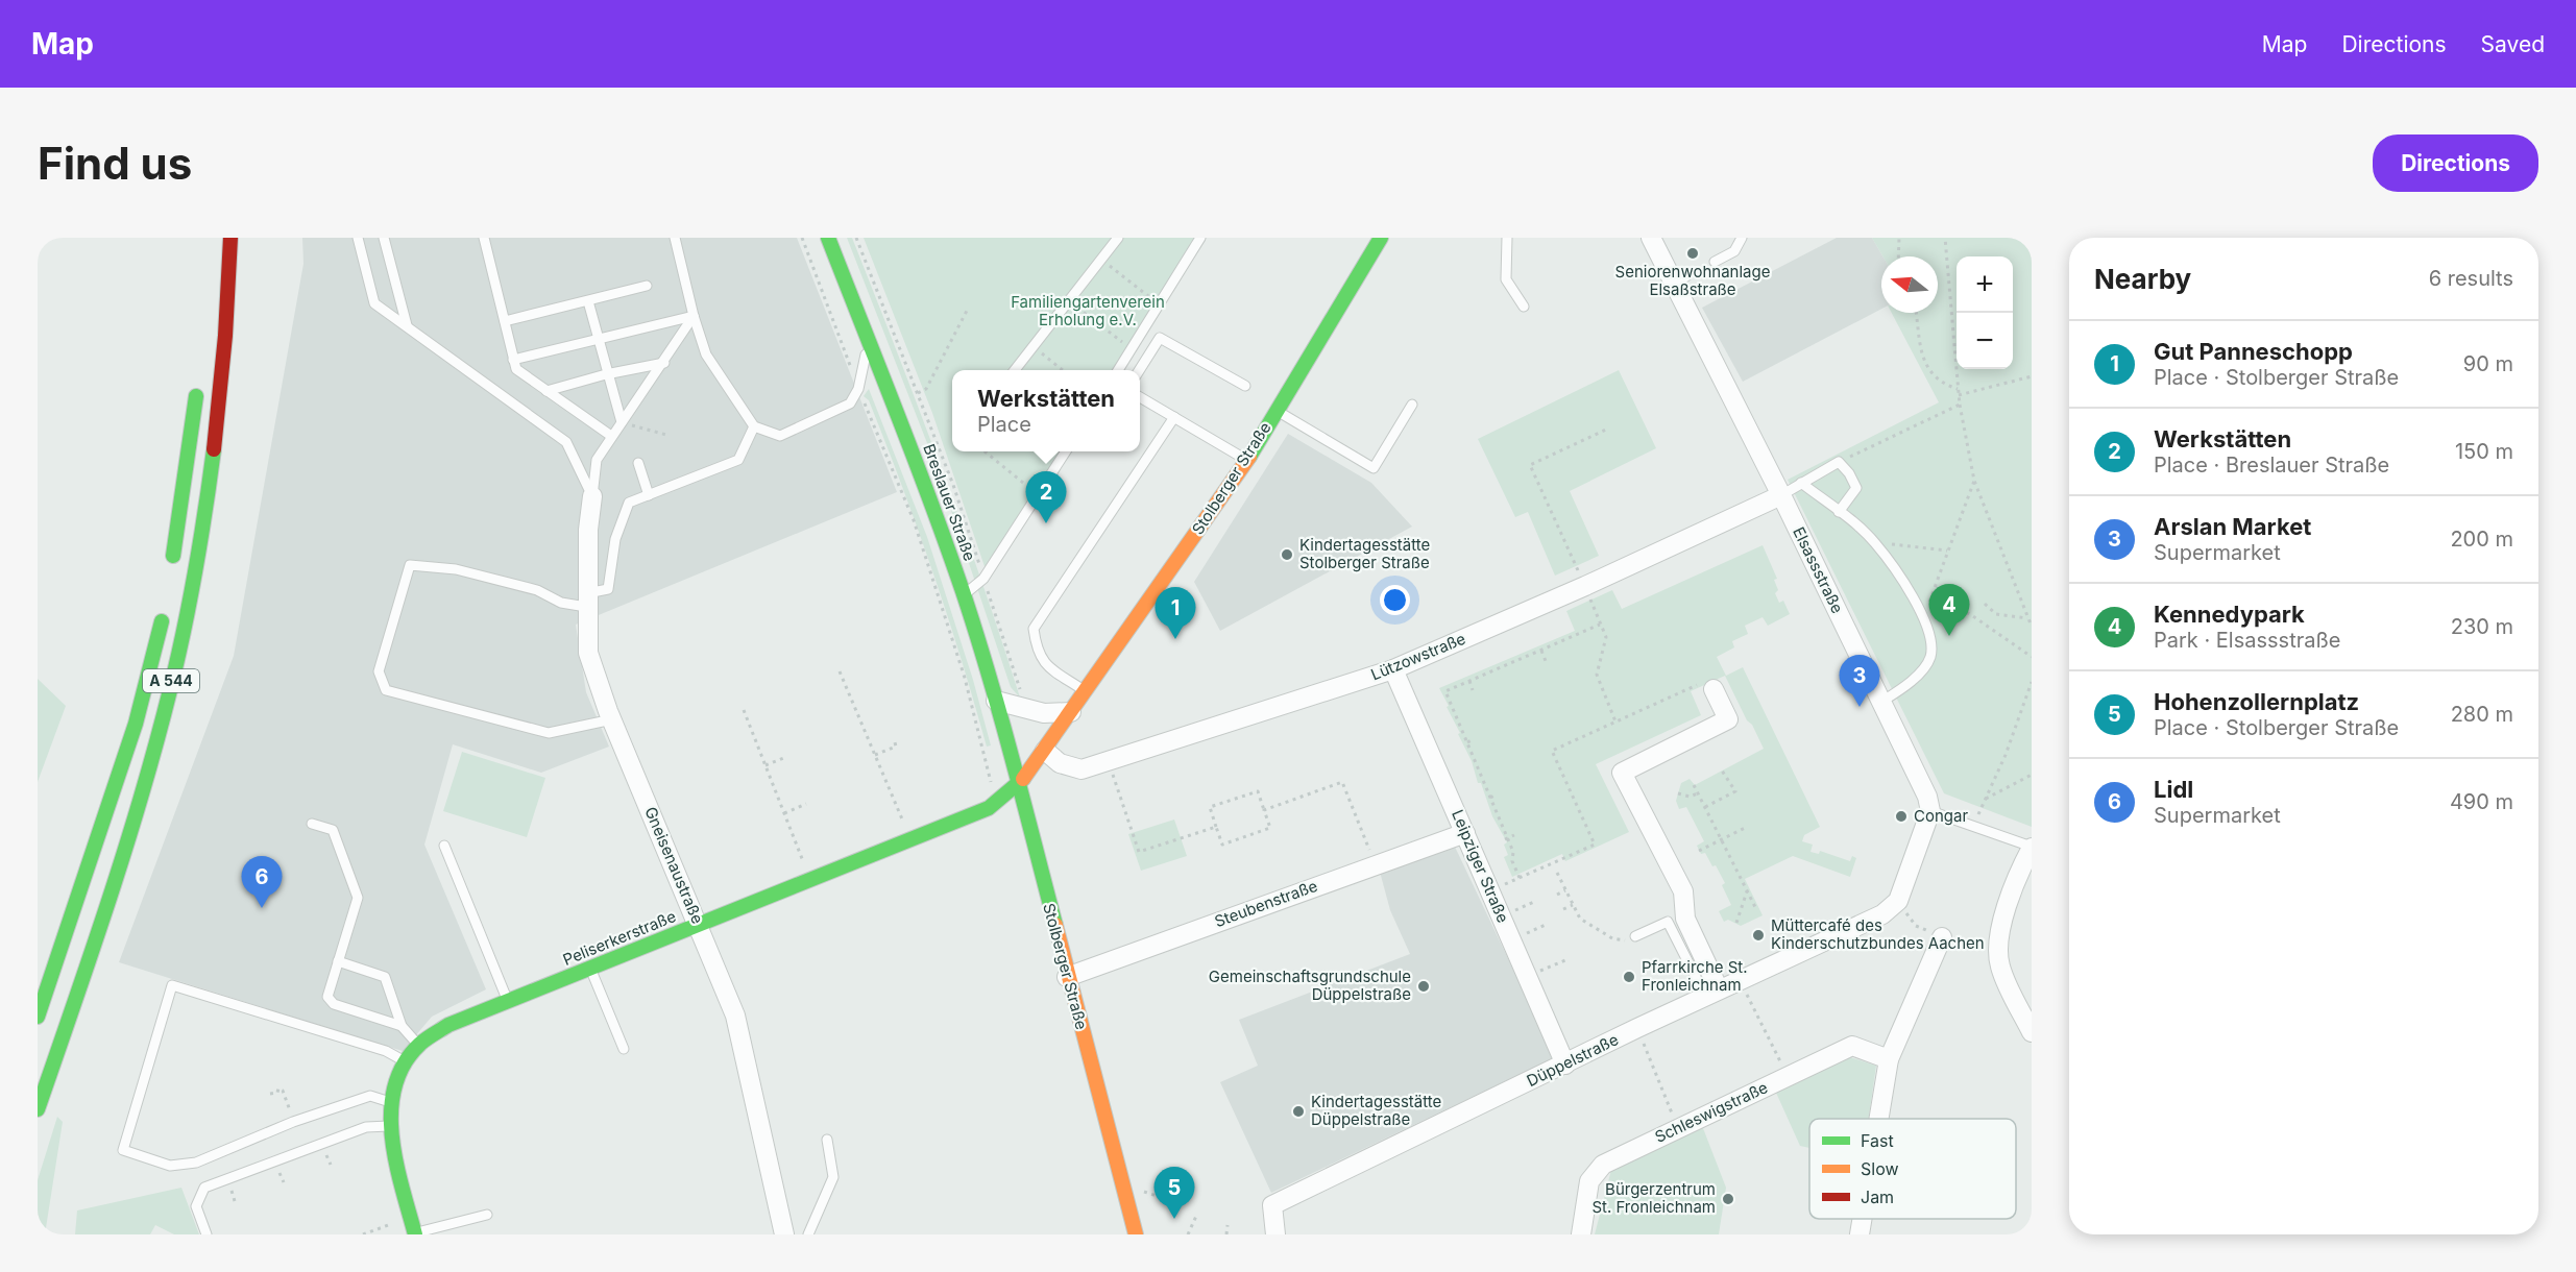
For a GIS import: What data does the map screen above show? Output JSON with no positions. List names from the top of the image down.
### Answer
{
  "streets": {
    "main road": [
      "Stolberger Straße",
      "Breslauer Straße",
      "A 544",
      "Peliserkerstraße"
    ],
    "street": [
      "Elsassstraße",
      "Lützowstraße",
      "Gneisenaustraße",
      "Leipziger Straße",
      "Steubenstraße",
      "Düppelstraße",
      "Schleswigstraße"
    ]
  },
  "crossings": [
    ["Stolberger Straße", "Breslauer Straße"],
    ["Stolberger Straße", "Lützowstraße"],
    ["Stolberger Straße", "Steubenstraße"],
    ["Stolberger Straße", "Peliserkerstraße"],
    ["Breslauer Straße", "Peliserkerstraße"],
    ["Elsassstraße", "Lützowstraße"],
    ["Elsassstraße", "Düppelstraße"],
    ["Lützowstraße", "Leipziger Straße"],
    ["Gneisenaustraße", "Peliserkerstraße"],
    ["Leipziger Straße", "Steubenstraße"],
    ["Leipziger Straße", "Düppelstraße"]
  ],
  "parks": ["Familiengartenverein Erholung e.V."],
  "places": [
    "Seniorenwohnanlage Elsaßstraße",
    "Kindertagesstätte Stolberger Straße",
    "Congar",
    "Müttercafé des Kinderschutzbundes Aachen",
    "Pfarrkirche St. Fronleichnam",
    "Gemeinschaftsgrundschule Düppelstraße",
    "Kindertagesstätte Düppelstraße",
    "Bürgerzentrum St. Fronleichnam"
  ],
  "legend": ["Fast", "Slow", "Jam"],
  "north": "left",
  "page": {
    "header": "Map",
    "nav": ["Map", "Directions", "Saved"],
    "buttons": "Directions",
    "title": "Find us",
    "heading": ["Nearby", "6 results"],
    "map_buttons": ["+", "−"],
    "list": [
      {
        "mark": "1",
        "name": "Gut Panneschopp",
        "note": "Place · Stolberger Straße",
        "value": "90 m"
      },
      {
        "mark": "2",
        "name": "Werkstätten",
        "note": "Place · Breslauer Straße",
        "value": "150 m"
      },
      {
        "mark": "3",
        "name": "Arslan Market",
        "note": "Supermarket",
        "value": "200 m"
      },
      {
        "mark": "4",
        "name": "Kennedypark",
        "note": "Park · Elsassstraße",
        "value": "230 m"
      },
      {
        "mark": "5",
        "name": "Hohenzollernplatz",
        "note": "Place · Stolberger Straße",
        "value": "280 m"
      },
      {
        "mark": "6",
        "name": "Lidl",
        "note": "Supermarket",
        "value": "490 m"
      }
    ],
    "popup": ["Werkstätten", "Place"],
    "pins": [
      "2",
      "4",
      "1",
      "3",
      "6",
      "5"
    ]
  }
}
